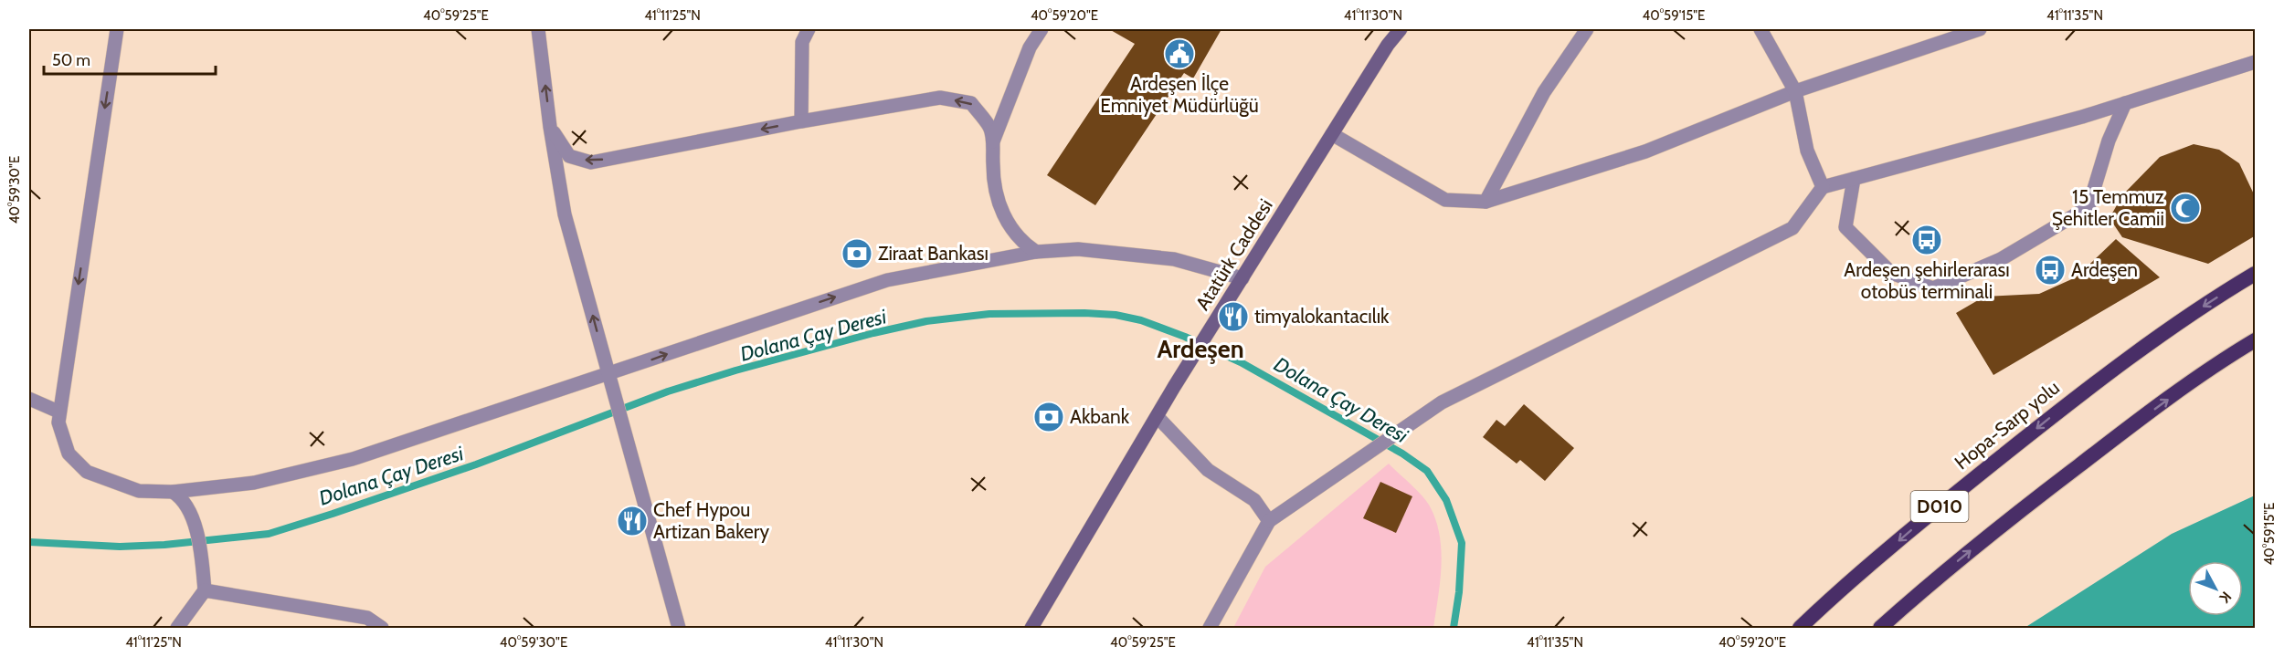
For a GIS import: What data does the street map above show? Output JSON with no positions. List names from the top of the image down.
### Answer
{
  "streets": {
    "highway": ["Hopa-Sarp yolu", "D010"],
    "main road": ["Atatürk Caddesi"]
  },
  "districts": ["Ardeşen"],
  "water": ["Dolana Çay Deresi"],
  "places": {
    "public building": ["Ardeşen İlçe Emniyet Müdürlüğü"],
    "mosque": ["15 Temmuz Şehitler Camii"],
    "bus stop": ["Ardeşen şehirlerarası otobüs terminali", "Ardeşen"],
    "bank": ["Ziraat Bankası", "Akbank"],
    "restaurant": ["timyalokantacılık", "Chef Hypou Artizan Bakery"]
  },
  "scale_bar": "50 m",
  "north": "bottom right",
  "coordinates": [
    "40°59'25\"E",
    "41°11'25\"N",
    "40°59'20\"E",
    "41°11'30\"N",
    "40°59'15\"E",
    "41°11'35\"N",
    "40°59'30\"E"
  ]
}
